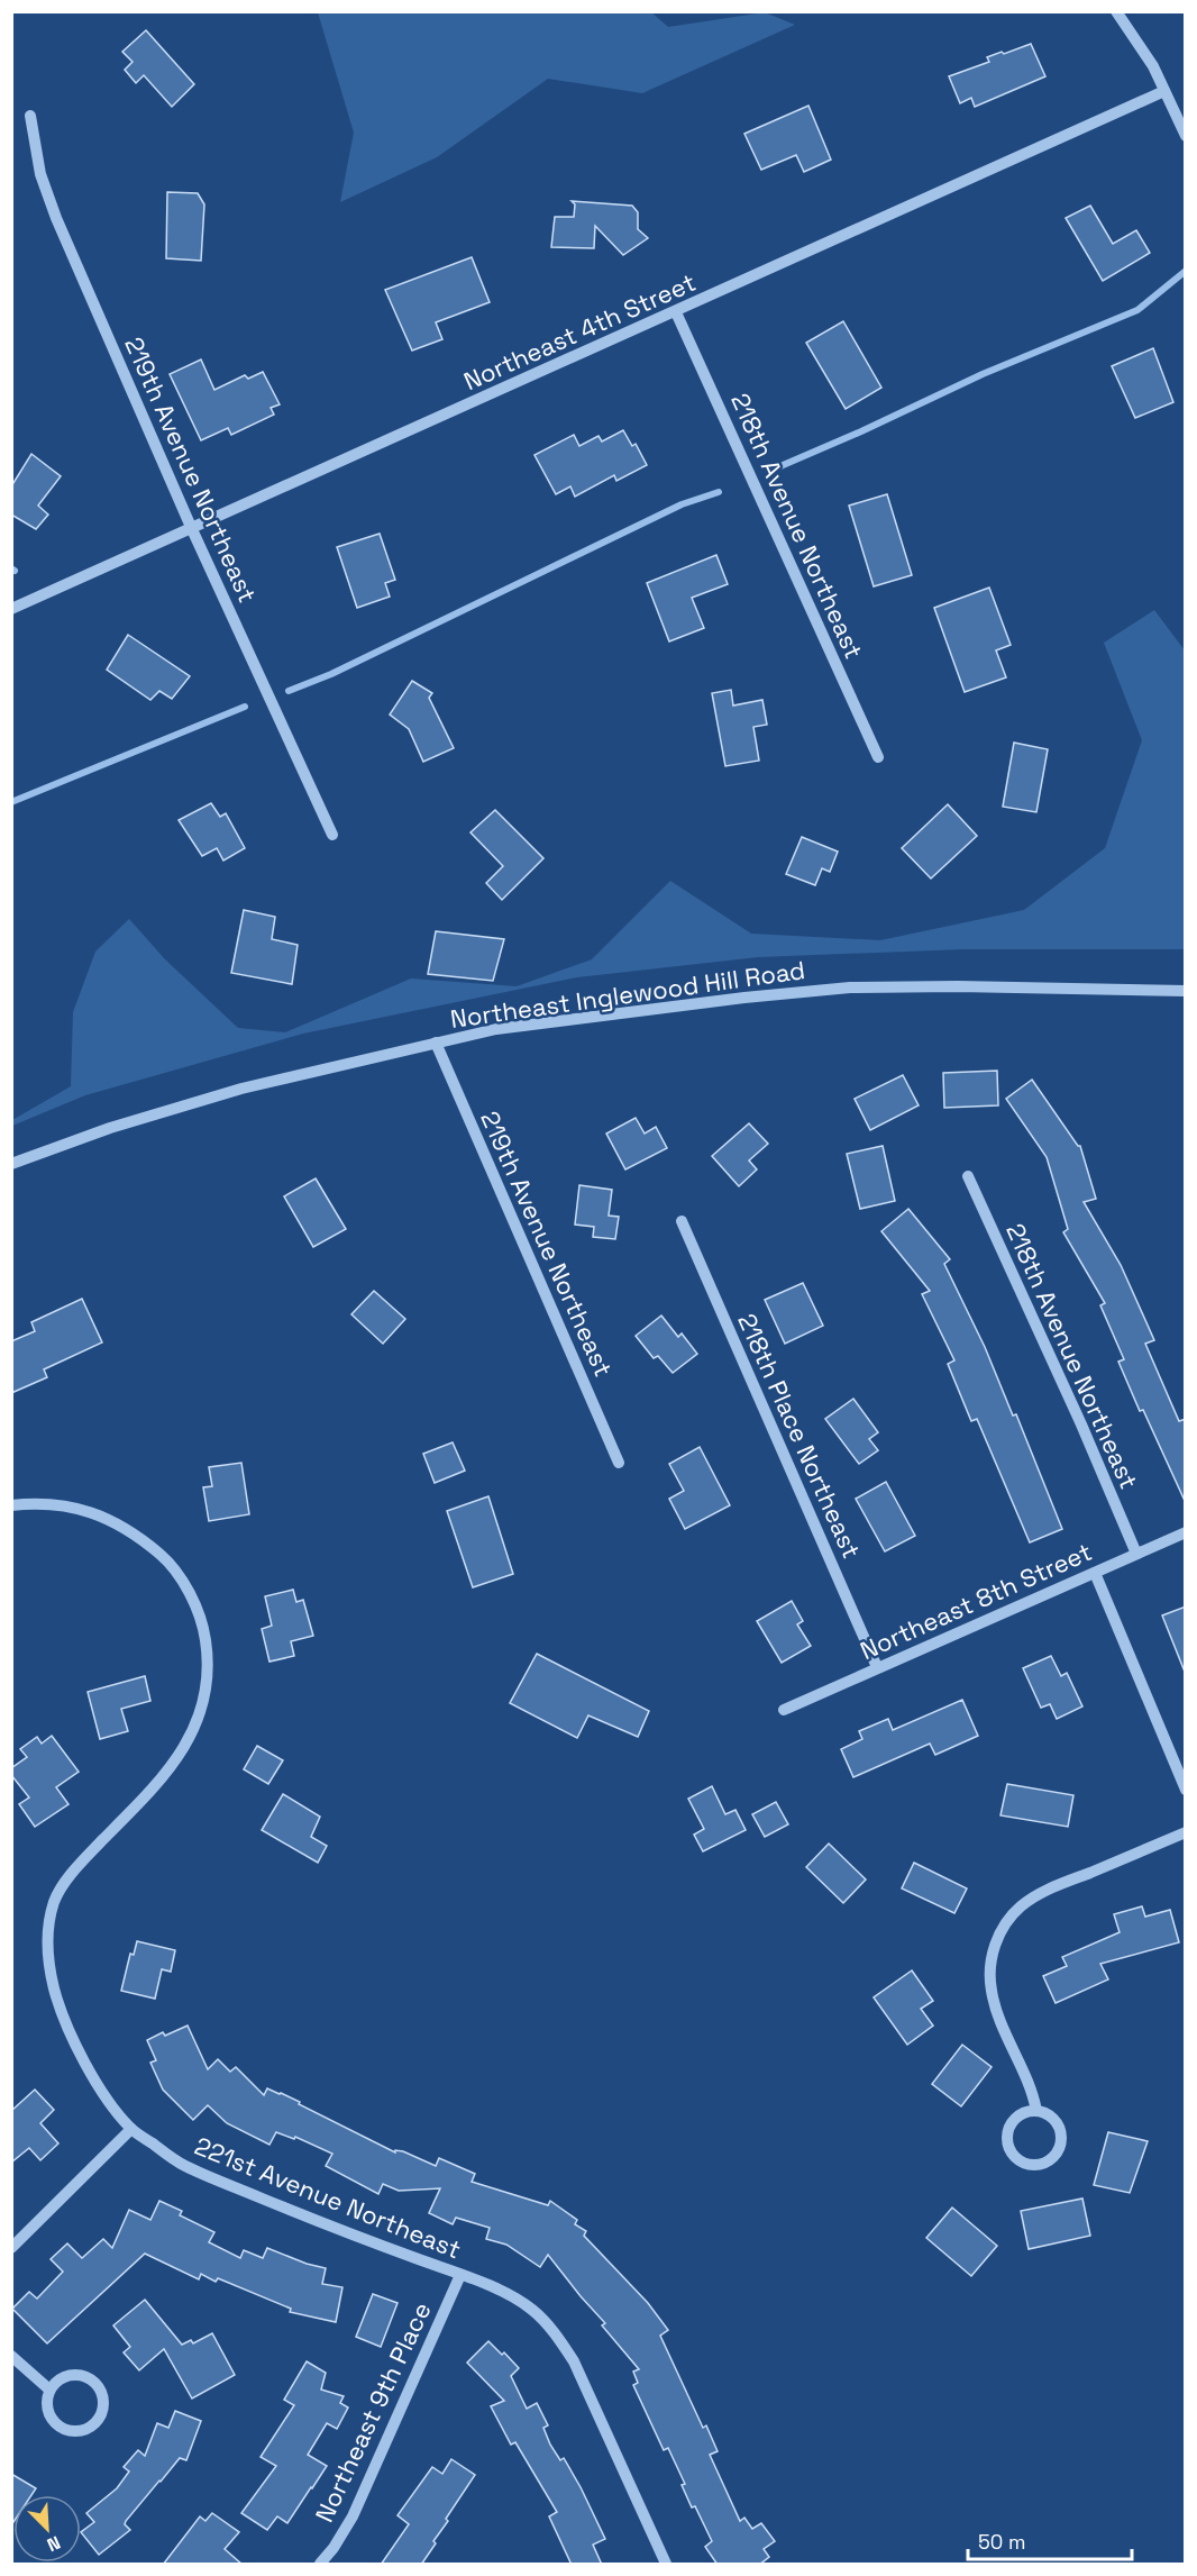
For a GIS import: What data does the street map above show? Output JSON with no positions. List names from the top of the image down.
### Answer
{
  "streets": {
    "street": [
      "Northeast 4th Street",
      "219th Avenue Northeast",
      "218th Avenue Northeast",
      "Northeast Inglewood Hill Road",
      "218th Place Northeast",
      "Northeast 8th Street",
      "221st Avenue Northeast",
      "Northeast 9th Place"
    ]
  },
  "crossings": [
    ["Northeast 4th Street", "219th Avenue Northeast"],
    ["Northeast 4th Street", "218th Avenue Northeast"],
    ["219th Avenue Northeast", "Northeast Inglewood Hill Road"],
    ["218th Avenue Northeast", "Northeast 8th Street"],
    ["218th Place Northeast", "Northeast 8th Street"],
    ["221st Avenue Northeast", "Northeast 9th Place"]
  ],
  "scale_bar": "50 m",
  "north": "bottom right"
}
